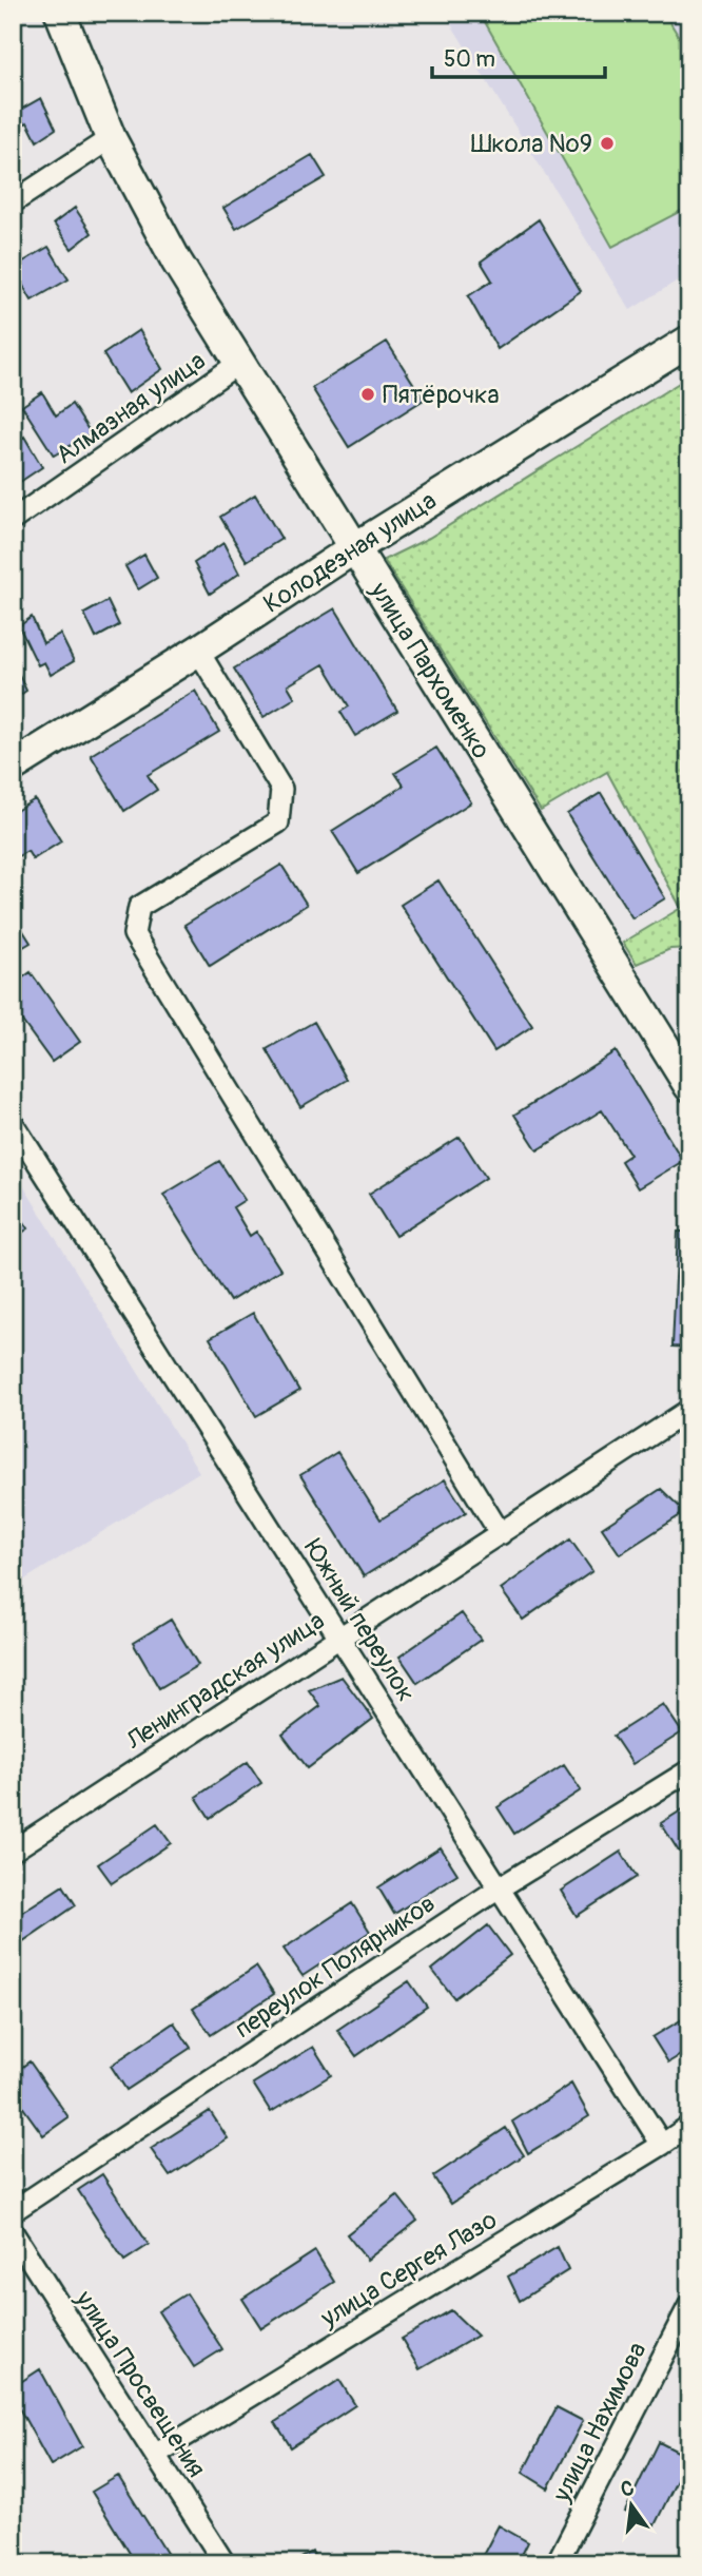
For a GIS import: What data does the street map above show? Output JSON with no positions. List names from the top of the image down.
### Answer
{
  "streets": {
    "street": [
      "Алмазная улица",
      "Колодезная улица",
      "улица Пархоменко",
      "Южный переулок",
      "Ленинградская улица",
      "переулок Полярников",
      "улица Сергея Лазо",
      "улица Просвещения",
      "улица Нахимова"
    ]
  },
  "crossings": [
    ["Алмазная улица", "улица Пархоменко"],
    ["Колодезная улица", "улица Пархоменко"],
    ["Южный переулок", "Ленинградская улица"],
    ["Южный переулок", "переулок Полярников"],
    ["Южный переулок", "улица Сергея Лазо"],
    ["улица Сергея Лазо", "улица Просвещения"]
  ],
  "places": ["Школа №9", "Пятёрочка"],
  "scale_bar": "50 m",
  "north": "top"
}
